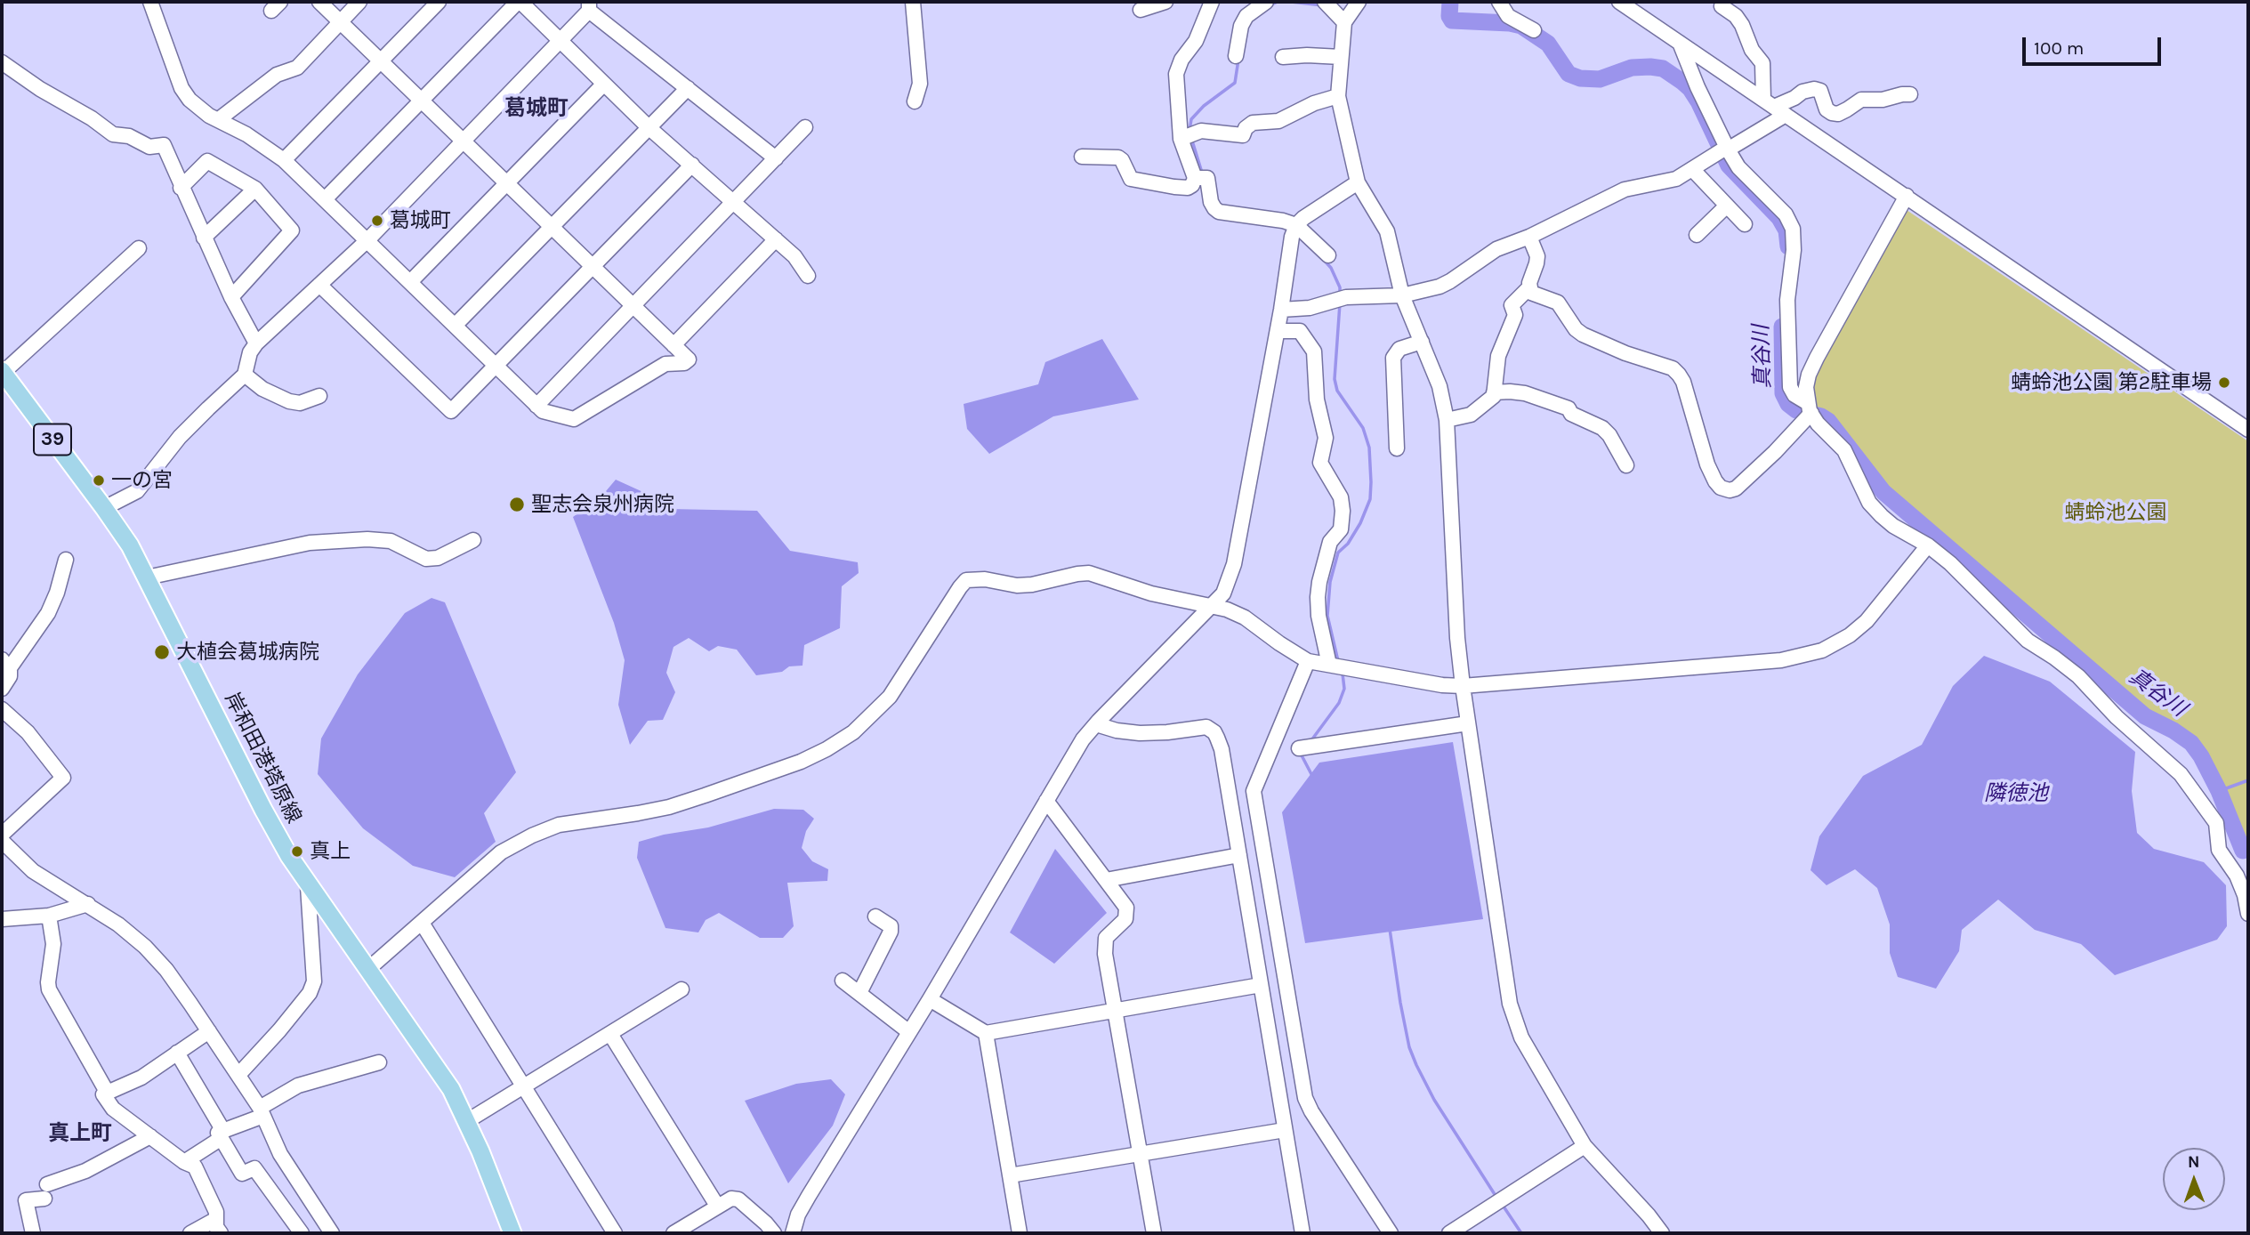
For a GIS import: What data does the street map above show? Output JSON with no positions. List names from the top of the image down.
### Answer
{
  "streets": {
    "main road": ["39", "岸和田港塔原線"]
  },
  "districts": ["葛城町", "真上町"],
  "water": ["真谷川", "隣徳池"],
  "parks": ["蜻蛉池公園"],
  "places": [
    "葛城町",
    "蜻蛉池公園 第2駐車場",
    "一の宮",
    "聖志会泉州病院",
    "大植会葛城病院",
    "真上"
  ],
  "scale_bar": "100 m",
  "north": "top"
}
